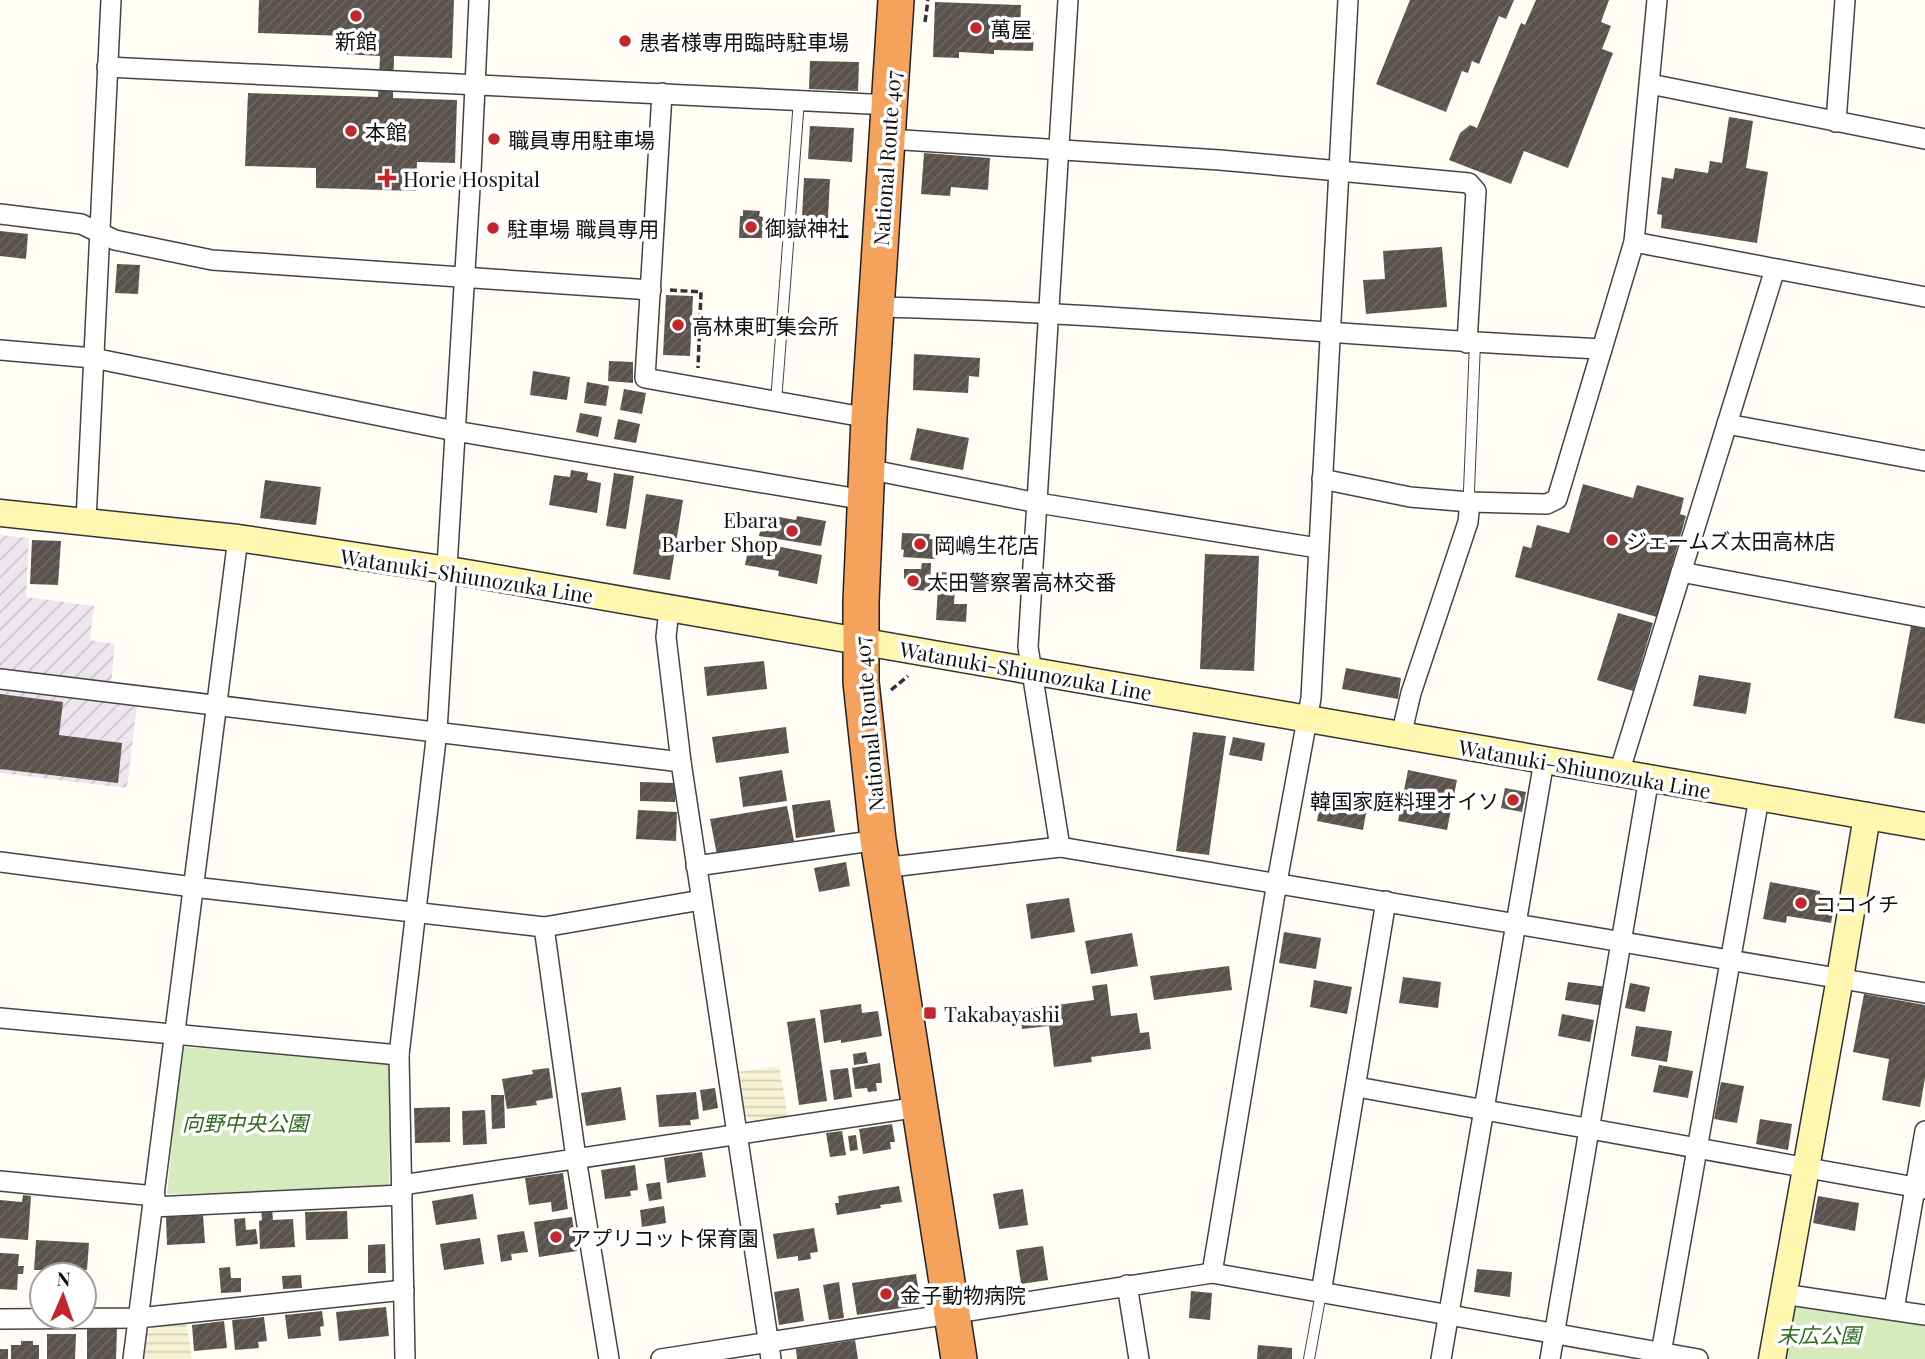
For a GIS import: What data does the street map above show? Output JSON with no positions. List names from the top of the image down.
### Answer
{
  "streets": {
    "highway": ["National Route 407"],
    "main road": ["Watanuki-Shiunozuka Line"]
  },
  "crossings": [
    ["National Route 407", "Watanuki-Shiunozuka Line"]
  ],
  "parks": ["向野中央公園", "末広公園"],
  "places": {
    "other": [
      "新館",
      "萬屋",
      "患者様専用臨時駐車場",
      "本館",
      "職員専用駐車場",
      "御嶽神社",
      "駐車場 職員専用",
      "高林東町集会所",
      "Ebara Barber Shop",
      "ジェームズ太田高林店",
      "岡嶋生花店",
      "太田警察署高林交番",
      "韓国家庭料理オイソ",
      "ココイチ",
      "アプリコット保育園",
      "金子動物病院"
    ],
    "health": ["Horie Hospital"],
    "transit": ["Takabayashi"]
  },
  "north": "top"
}
